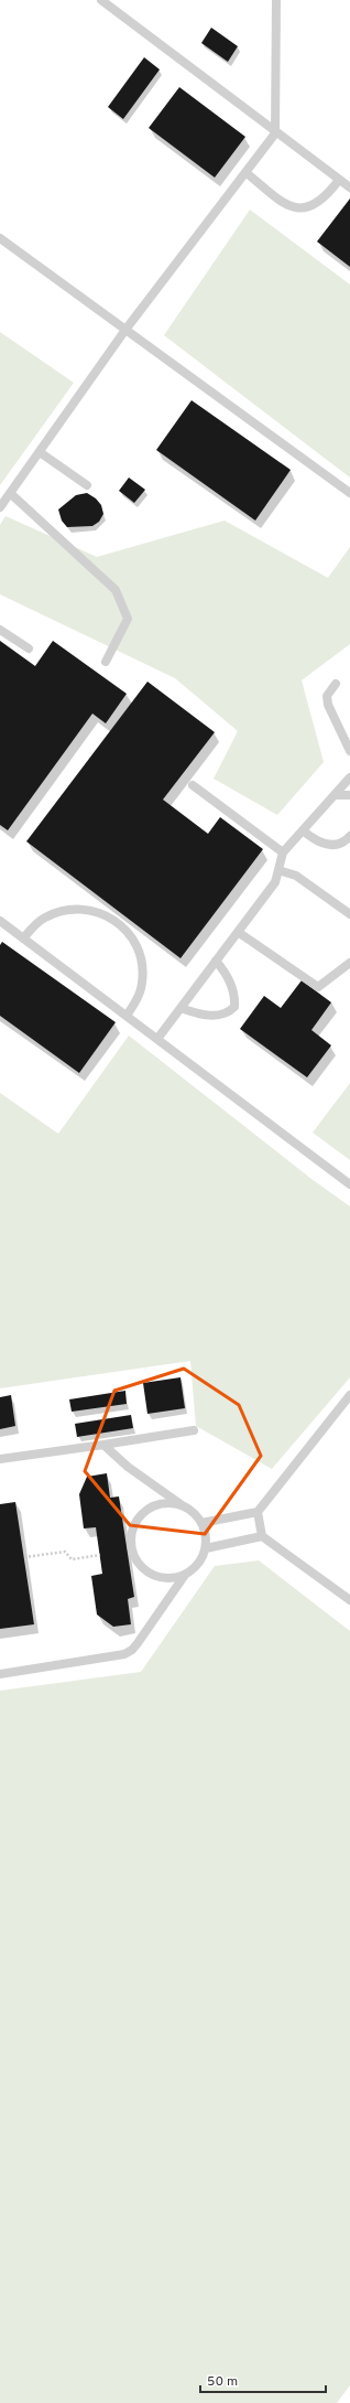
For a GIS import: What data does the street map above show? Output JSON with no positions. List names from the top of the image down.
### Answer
{
  "scale_bar": "50 m"
}
